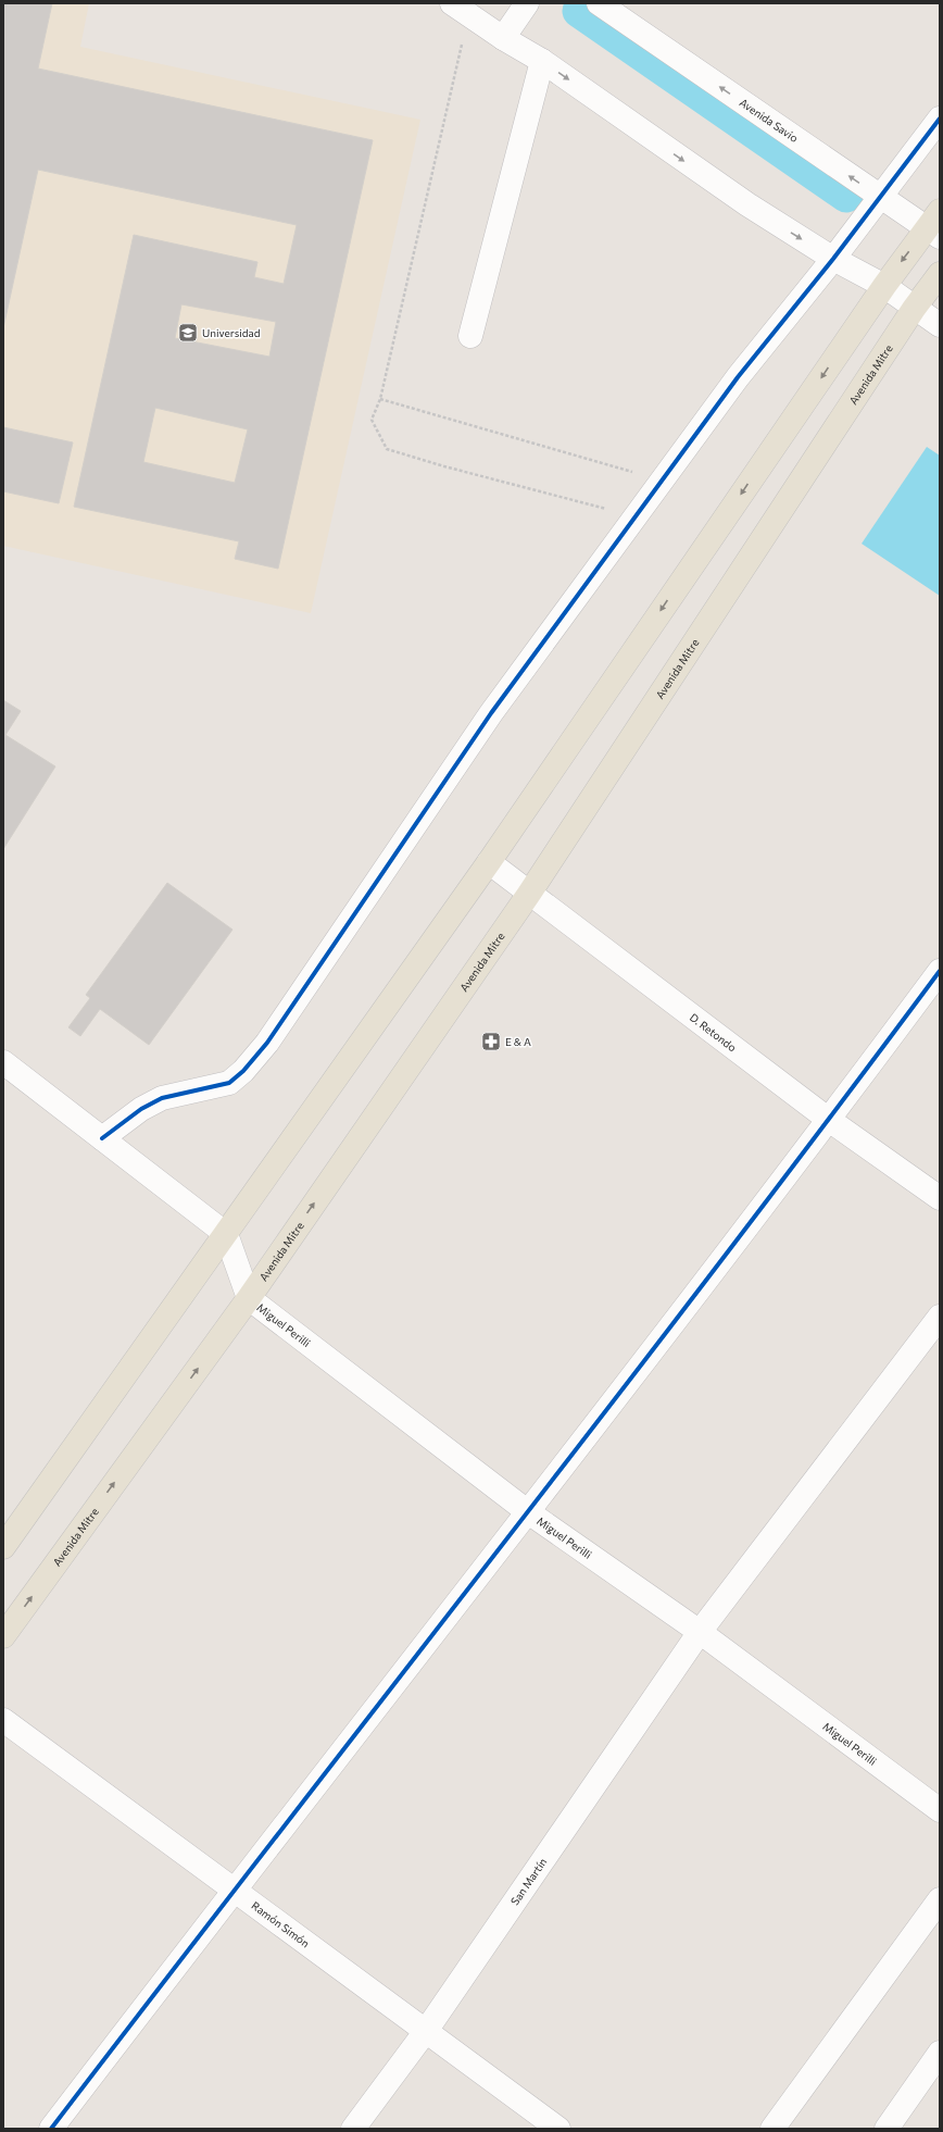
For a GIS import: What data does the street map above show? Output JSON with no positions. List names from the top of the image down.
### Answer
{
  "streets": {
    "main road": ["Avenida Mitre"],
    "street": [
      "Avenida Savio",
      "D. Retondo",
      "Miguel Perilli",
      "San Martín",
      "Ramón Simón"
    ]
  },
  "crossings": [
    ["Avenida Mitre", "D. Retondo"],
    ["Avenida Mitre", "Miguel Perilli"],
    ["Miguel Perilli", "San Martín"],
    ["San Martín", "Ramón Simón"]
  ],
  "places": {
    "school or university": ["Universidad"],
    "pharmacy": ["E & A"]
  }
}
